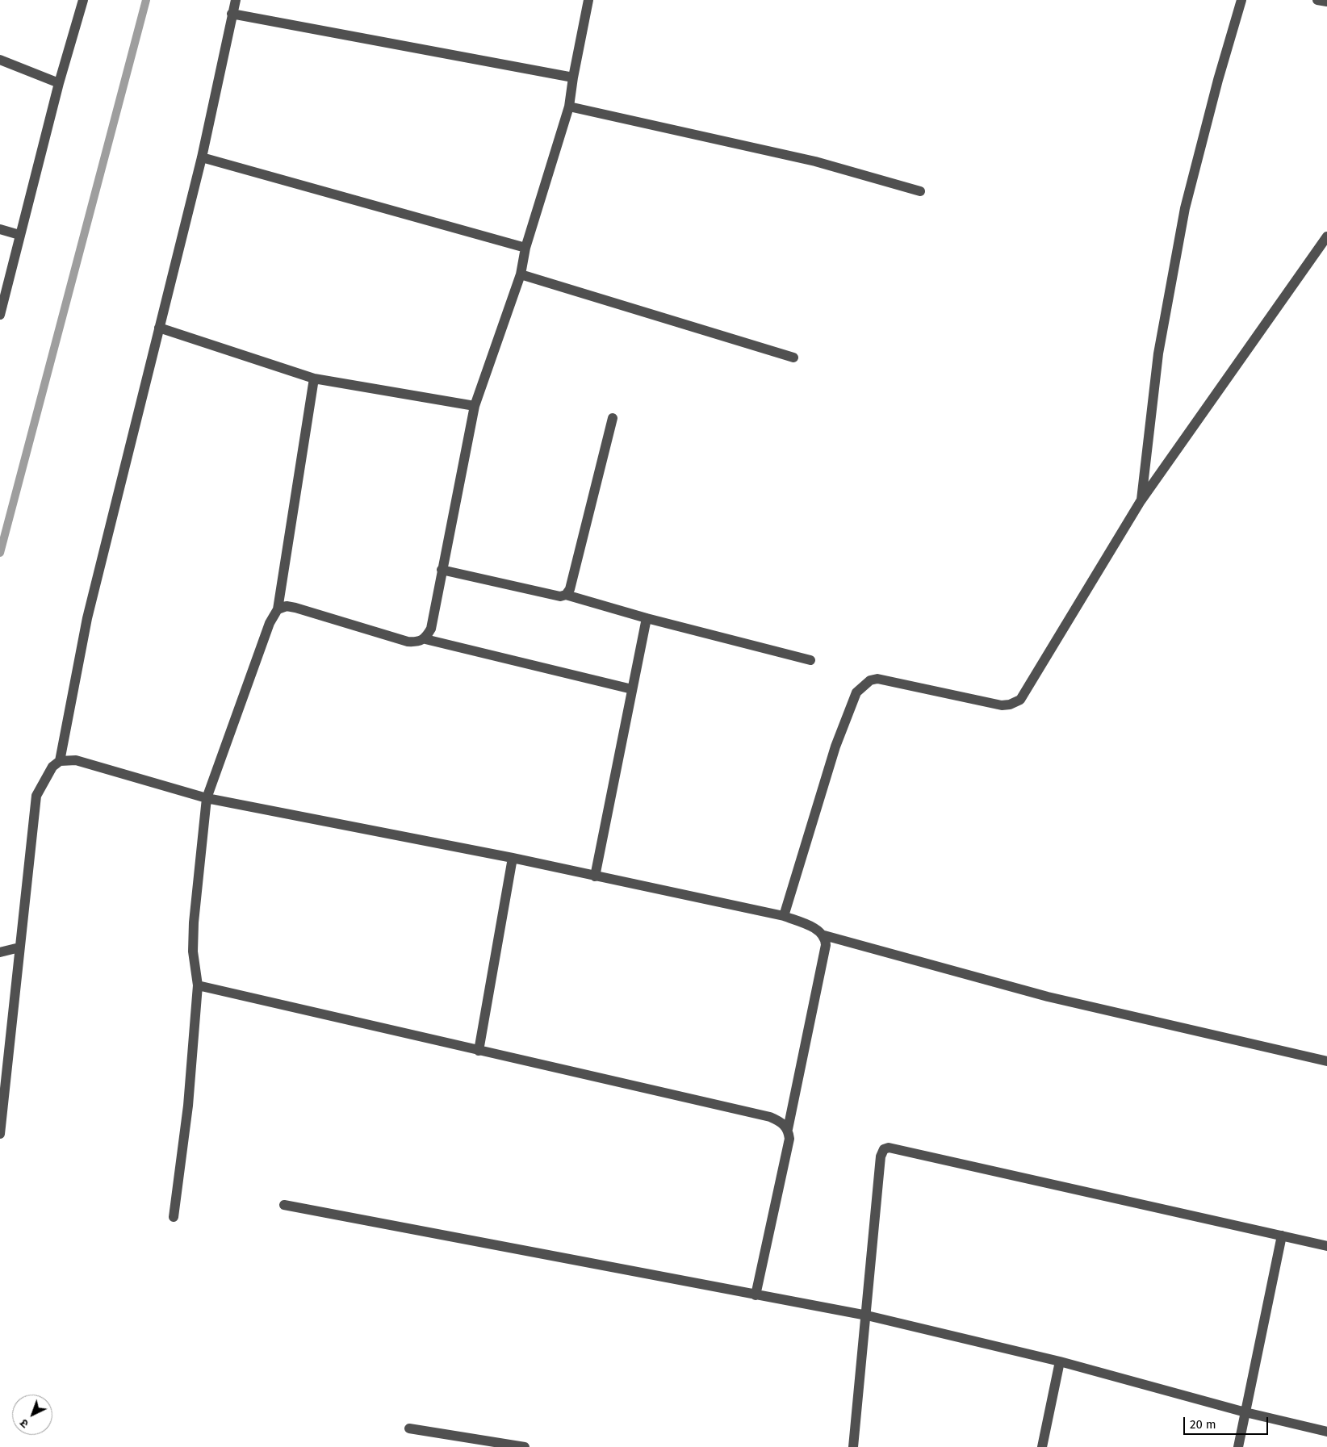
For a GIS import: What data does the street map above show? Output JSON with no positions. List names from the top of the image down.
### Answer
{
  "scale_bar": "20 m",
  "north": "bottom left"
}
